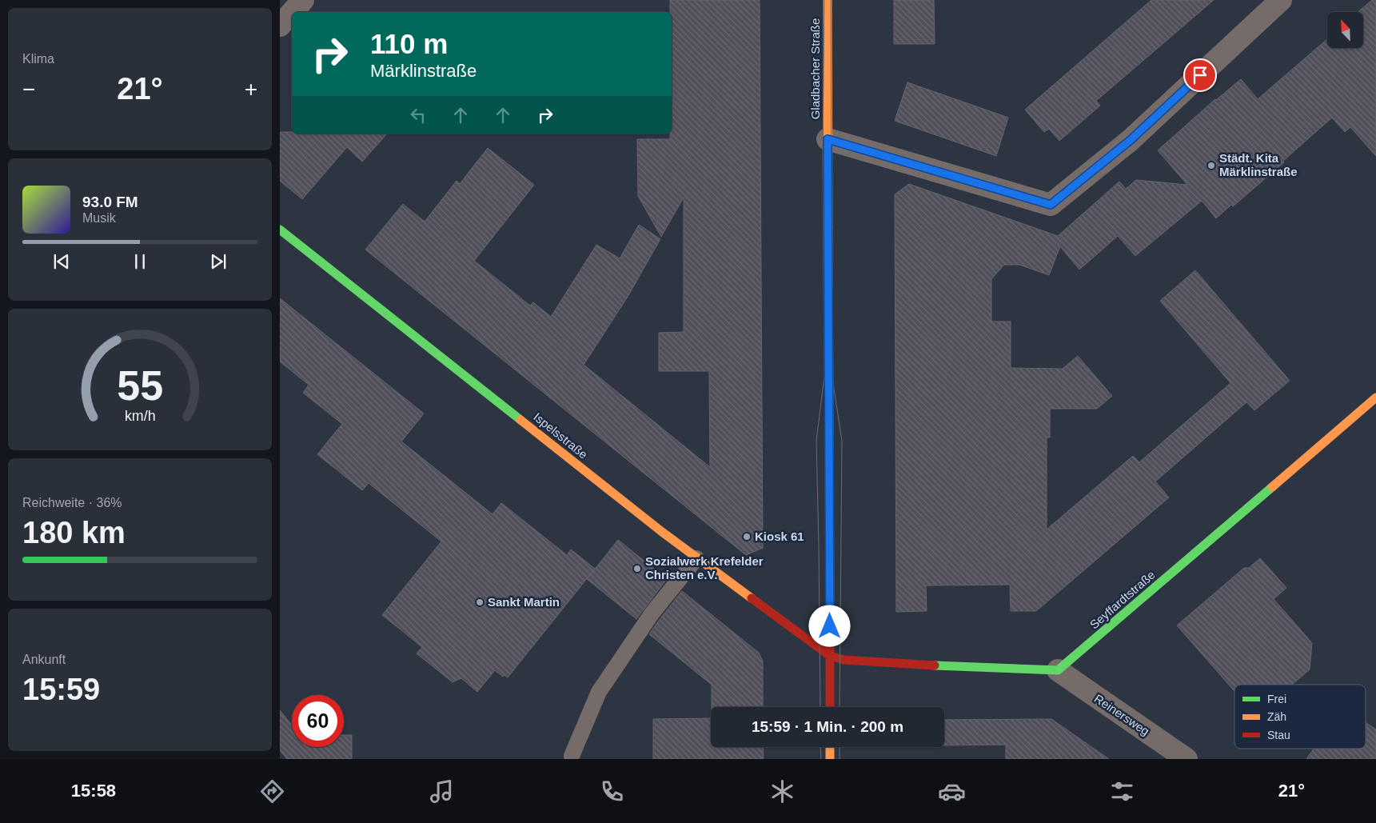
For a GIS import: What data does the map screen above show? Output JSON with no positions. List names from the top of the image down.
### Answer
{
  "streets": {
    "street": [
      "Gladbacher Straße",
      "Ispelsstraße",
      "Seyffardtstraße",
      "Reinersweg"
    ]
  },
  "crossings": [
    ["Gladbacher Straße", "Ispelsstraße"],
    ["Seyffardtstraße", "Reinersweg"]
  ],
  "places": [
    "Städt. Kita Märklinstraße",
    "Kiosk 61",
    "Sozialwerk Krefelder Christen e.V.",
    "Sankt Martin"
  ],
  "legend": ["Frei", "Zäh", "Stau"],
  "north": "top left",
  "page": {
    "tile": [
      "Klima",
      ["Reichweite · 36%", "180 km"],
      ["Ankunft", "15:59"]
    ],
    "turn": ["110 m", "Märklinstraße"],
    "heat": ["−", "21°", "+"],
    "song": ["93.0 FM", "Musik"],
    "limit": "60",
    "trip": "15:59 · 1 Min. · 200 m",
    "tabs": ["15:58", "21°"],
    "gauge": ["55", "km/h"]
  }
}
